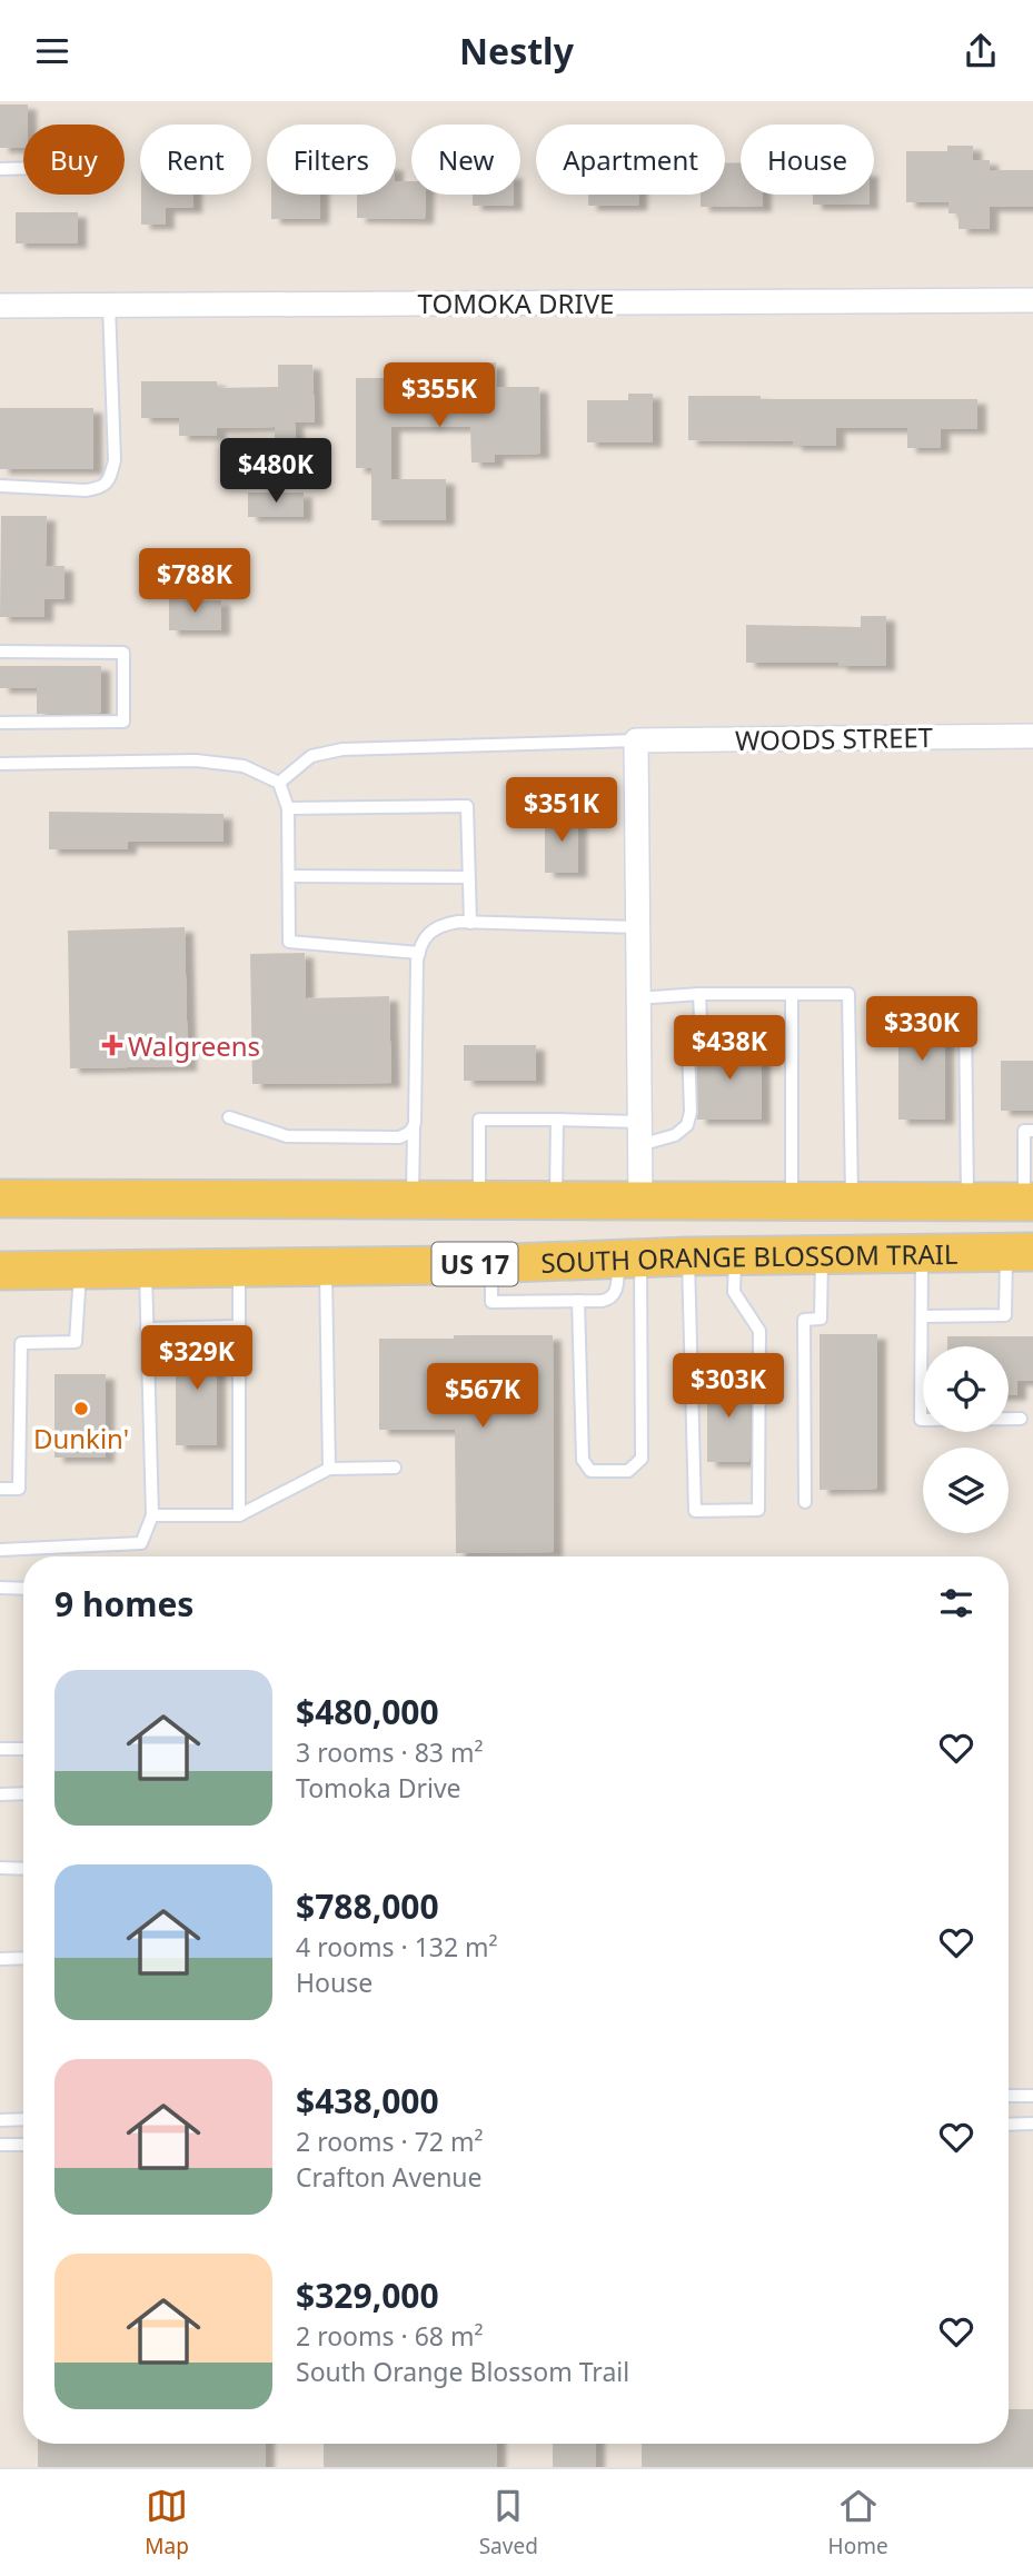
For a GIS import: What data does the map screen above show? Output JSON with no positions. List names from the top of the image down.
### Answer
{
  "streets": {
    "main road": ["SOUTH ORANGE BLOSSOM TRAIL", "US 17"],
    "street": ["TOMOKA DRIVE", "WOODS STREET"]
  },
  "places": {
    "health": ["Walgreens"],
    "other": ["Dunkin'"]
  },
  "page": {
    "header": "Nestly",
    "chip": [
      "Buy",
      "Rent",
      "Filters",
      "New",
      "Apartment",
      "House"
    ],
    "price": [
      "$355K",
      "$480K",
      "$788K",
      "$351K",
      "$330K",
      "$438K",
      "$329K",
      "$303K",
      "$567K"
    ],
    "heading": "9 homes",
    "list": [
      {
        "name": "$480,000",
        "note": "3 rooms · 83 m² · Tomoka Drive"
      },
      {
        "name": "$788,000",
        "note": "4 rooms · 132 m² · House"
      },
      {
        "name": "$438,000",
        "note": "2 rooms · 72 m² · Crafton Avenue"
      },
      {
        "name": "$329,000",
        "note": "2 rooms · 68 m² · South Orange Blossom Trail"
      }
    ],
    "tabs": ["Map", "Saved", "Home"]
  }
}
